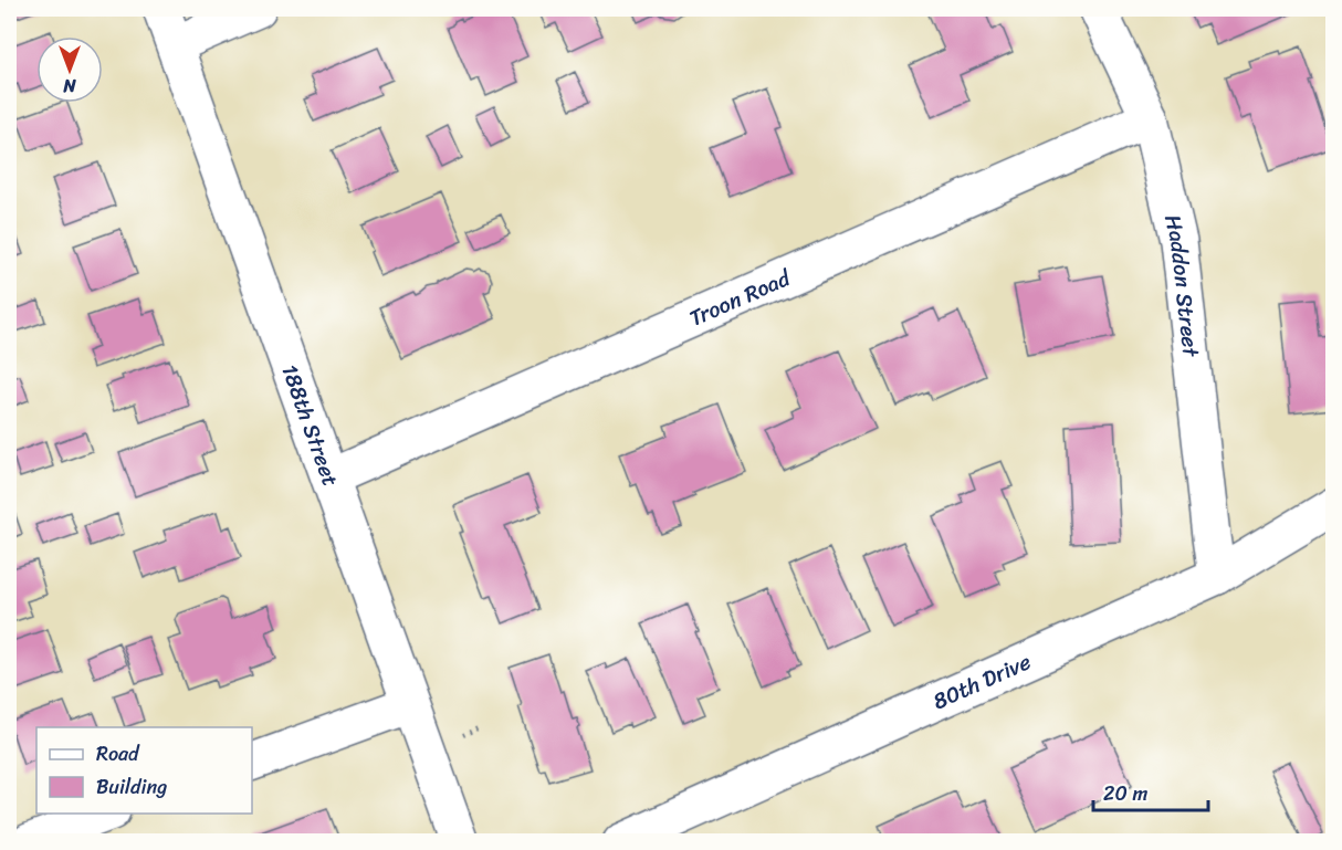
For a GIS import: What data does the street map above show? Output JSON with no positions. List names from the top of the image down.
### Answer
{
  "streets": {
    "street": [
      "Haddon Street",
      "Troon Road",
      "188th Street",
      "80th Drive"
    ]
  },
  "crossings": [
    ["Haddon Street", "Troon Road"],
    ["Haddon Street", "80th Drive"],
    ["Troon Road", "188th Street"]
  ],
  "legend": ["Road", "Building"],
  "scale_bar": "20 m",
  "north": "bottom"
}
